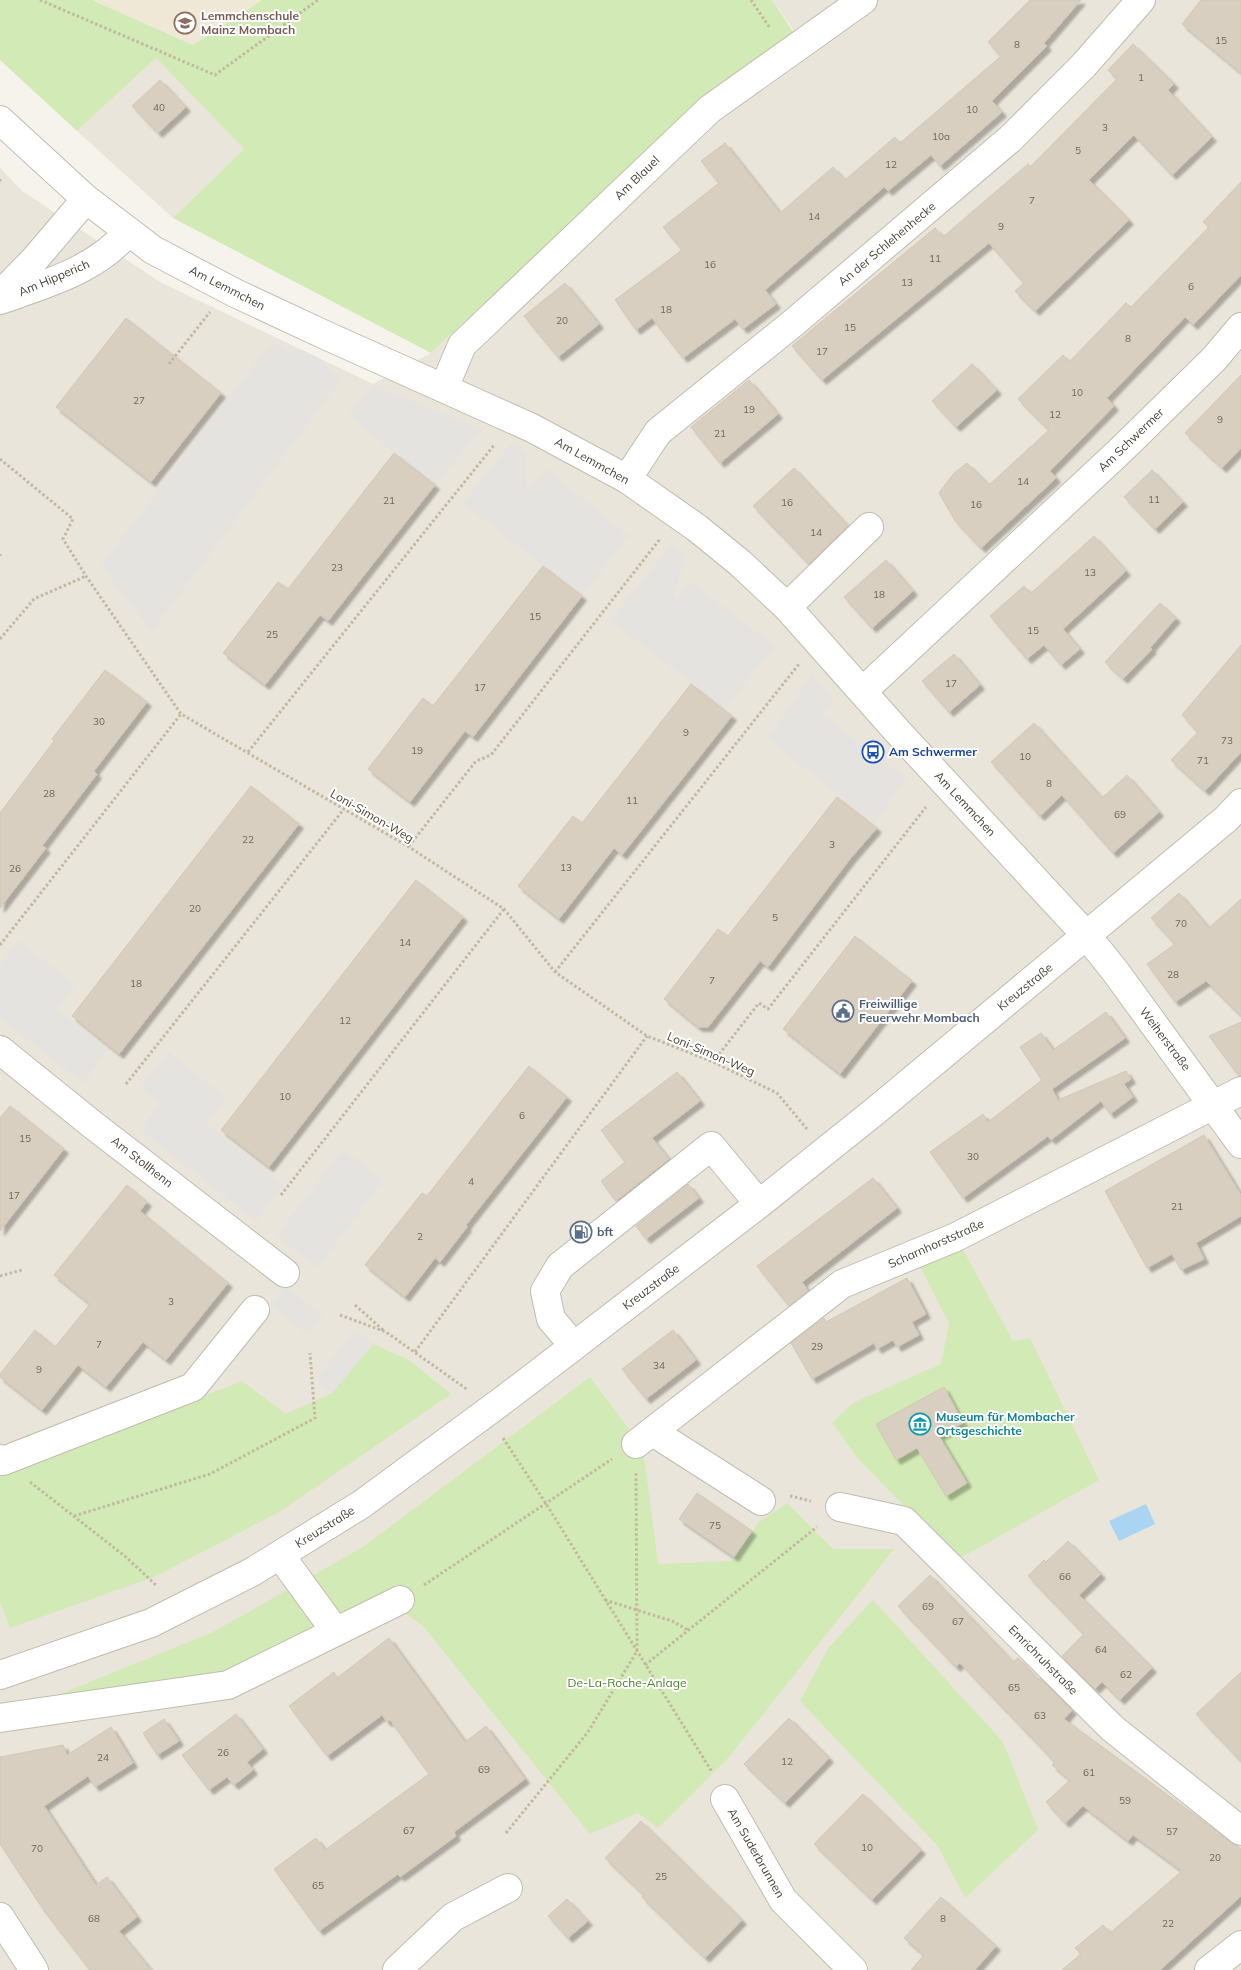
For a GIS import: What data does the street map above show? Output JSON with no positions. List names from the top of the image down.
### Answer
{
  "streets": {
    "street": [
      "Am Blauel",
      "An der Schlehenhecke",
      "Am Hipperich",
      "Am Lemmchen",
      "Am Schwermer",
      "Kreuzstraße",
      "Weiherstraße",
      "Am Stollhenn",
      "Scharnhorststraße",
      "Emrichruhstraße",
      "Am Suderbrunnen"
    ],
    "path": ["Loni-Simon-Weg"]
  },
  "crossings": [
    ["Am Blauel", "Am Lemmchen"],
    ["An der Schlehenhecke", "Am Lemmchen"],
    ["Am Hipperich", "Am Lemmchen"],
    ["Am Lemmchen", "Am Schwermer"],
    ["Am Lemmchen", "Kreuzstraße"],
    ["Am Lemmchen", "Weiherstraße"],
    ["Kreuzstraße", "Weiherstraße"],
    ["Weiherstraße", "Scharnhorststraße"]
  ],
  "parks": ["De-La-Roche-Anlage"],
  "places": {
    "school or university": ["Lemmchenschule Mainz Mombach"],
    "bus stop": ["Am Schwermer"],
    "public building": ["Freiwillige Feuerwehr Mombach"],
    "fuel station": ["bft"],
    "museum": ["Museum für Mombacher Ortsgeschichte"]
  },
  "house_numbers": [
    "15",
    "8",
    "1",
    "40",
    "10",
    "3",
    "10a",
    "5",
    "12",
    "7",
    "14",
    "9",
    "11",
    "16",
    "13",
    "6",
    "18",
    "20",
    "15",
    "8",
    "17",
    "10",
    "27",
    "19",
    "12",
    "9",
    "21",
    "14",
    "11",
    "21",
    "16",
    "16",
    "14",
    "23",
    "13",
    "18",
    "15",
    "15",
    "25",
    "17",
    "17",
    "30",
    "9",
    "73",
    "19",
    "10",
    "71",
    "8",
    "28",
    "11",
    "69",
    "22",
    "3",
    "13",
    "26",
    "20",
    "5",
    "70",
    "14",
    "28",
    "7",
    "18",
    "12",
    "10",
    "6",
    "15",
    "30",
    "4",
    "17",
    "21",
    "2",
    "3",
    "7",
    "29",
    "34",
    "9",
    "75",
    "66",
    "69",
    "67",
    "64",
    "62",
    "65",
    "63",
    "26",
    "24",
    "12",
    "69",
    "61",
    "59",
    "67",
    "57",
    "10",
    "70",
    "20",
    "25",
    "65",
    "68",
    "8",
    "22"
  ]
}
